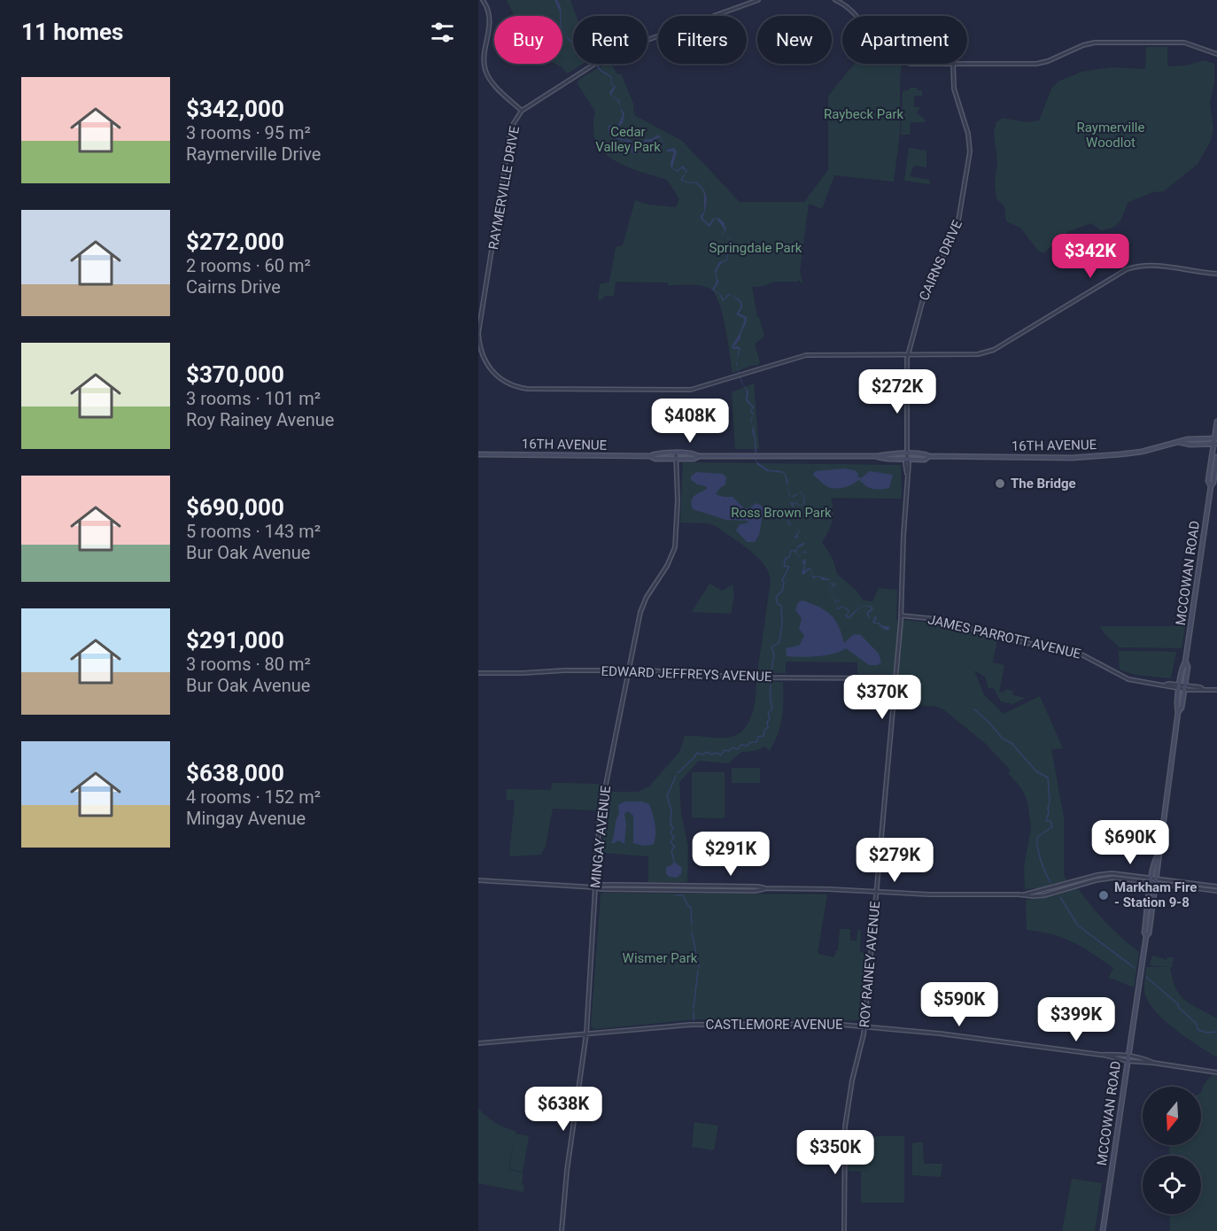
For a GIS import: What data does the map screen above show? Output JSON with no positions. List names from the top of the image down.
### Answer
{
  "streets": {
    "main road": ["16TH AVENUE", "MCCOWAN ROAD"],
    "street": [
      "RAYMERVILLE DRIVE",
      "CAIRNS DRIVE",
      "JAMES PARROTT AVENUE",
      "EDWARD JEFFREYS AVENUE",
      "MINGAY AVENUE",
      "ROY RAINEY AVENUE",
      "CASTLEMORE AVENUE"
    ]
  },
  "crossings": [
    ["RAYMERVILLE DRIVE", "CAIRNS DRIVE"],
    ["CAIRNS DRIVE", "16TH AVENUE"],
    ["CAIRNS DRIVE", "ROY RAINEY AVENUE"],
    ["16TH AVENUE", "MCCOWAN ROAD"],
    ["16TH AVENUE", "MINGAY AVENUE"],
    ["16TH AVENUE", "ROY RAINEY AVENUE"],
    ["MCCOWAN ROAD", "JAMES PARROTT AVENUE"],
    ["MCCOWAN ROAD", "CASTLEMORE AVENUE"],
    ["JAMES PARROTT AVENUE", "ROY RAINEY AVENUE"],
    ["EDWARD JEFFREYS AVENUE", "MINGAY AVENUE"],
    ["EDWARD JEFFREYS AVENUE", "ROY RAINEY AVENUE"],
    ["MINGAY AVENUE", "CASTLEMORE AVENUE"],
    ["ROY RAINEY AVENUE", "CASTLEMORE AVENUE"]
  ],
  "parks": [
    "Raybeck Park",
    "Raymerville Woodlot",
    "Cedar Valley Park",
    "Springdale Park",
    "Ross Brown Park",
    "Wismer Park"
  ],
  "places": ["The Bridge", "Markham Fire - Station 9-8"],
  "north": "bottom",
  "page": {
    "heading": "11 homes",
    "chip": [
      "Buy",
      "Rent",
      "Filters",
      "New",
      "Apartment"
    ],
    "list": [
      {
        "name": "$342,000",
        "note": "3 rooms · 95 m² · Raymerville Drive"
      },
      {
        "name": "$272,000",
        "note": "2 rooms · 60 m² · Cairns Drive"
      },
      {
        "name": "$370,000",
        "note": "3 rooms · 101 m² · Roy Rainey Avenue"
      },
      {
        "name": "$690,000",
        "note": "5 rooms · 143 m² · Bur Oak Avenue"
      },
      {
        "name": "$291,000",
        "note": "3 rooms · 80 m² · Bur Oak Avenue"
      },
      {
        "name": "$638,000",
        "note": "4 rooms · 152 m² · Mingay Avenue"
      }
    ],
    "price": [
      "$342K",
      "$272K",
      "$408K",
      "$370K",
      "$690K",
      "$291K",
      "$279K",
      "$590K",
      "$399K",
      "$638K",
      "$350K"
    ]
  }
}
